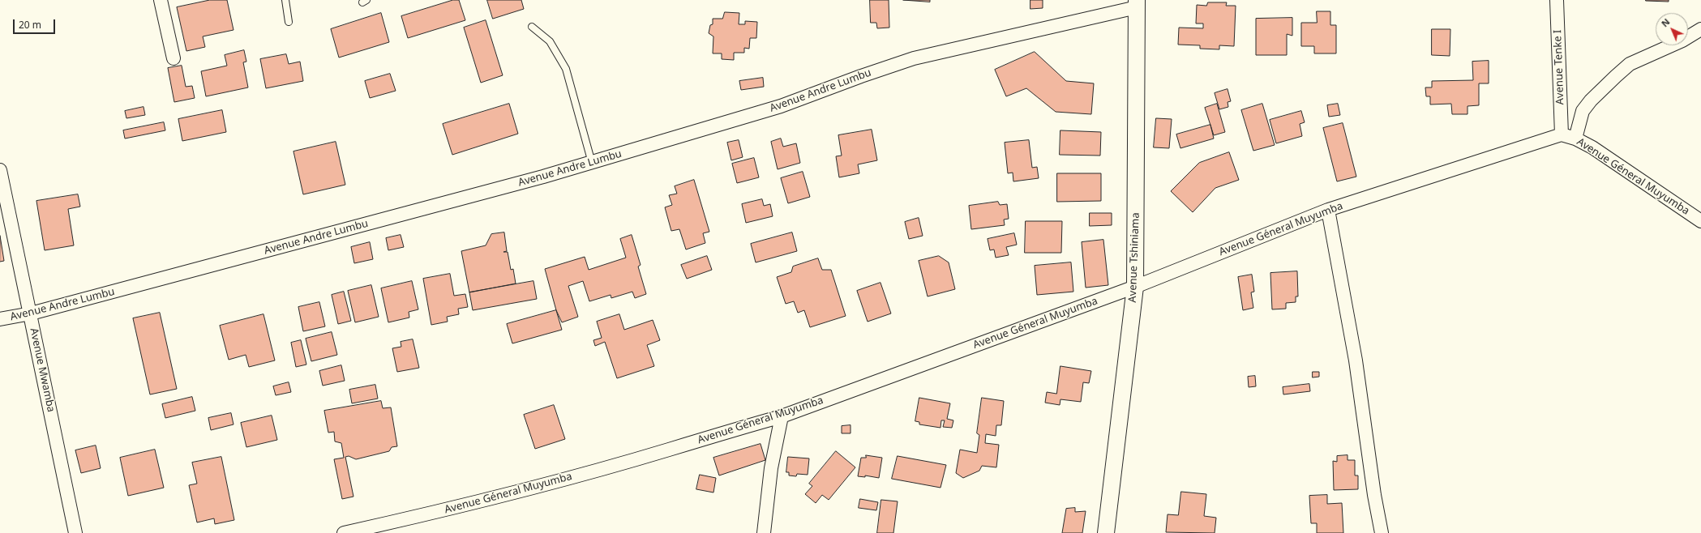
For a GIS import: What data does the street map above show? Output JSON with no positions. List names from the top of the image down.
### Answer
{
  "streets": {
    "street": [
      "Avenue Tenke I",
      "Avenue Andre Lumbu",
      "Avenue Géneral Muyumba",
      "Avenue Tshiniama",
      "Avenue Mwamba"
    ]
  },
  "crossings": [
    ["Avenue Tenke I", "Avenue Géneral Muyumba"],
    ["Avenue Andre Lumbu", "Avenue Tshiniama"],
    ["Avenue Andre Lumbu", "Avenue Mwamba"],
    ["Avenue Géneral Muyumba", "Avenue Tshiniama"]
  ],
  "scale_bar": "20 m",
  "north": "top left"
}
